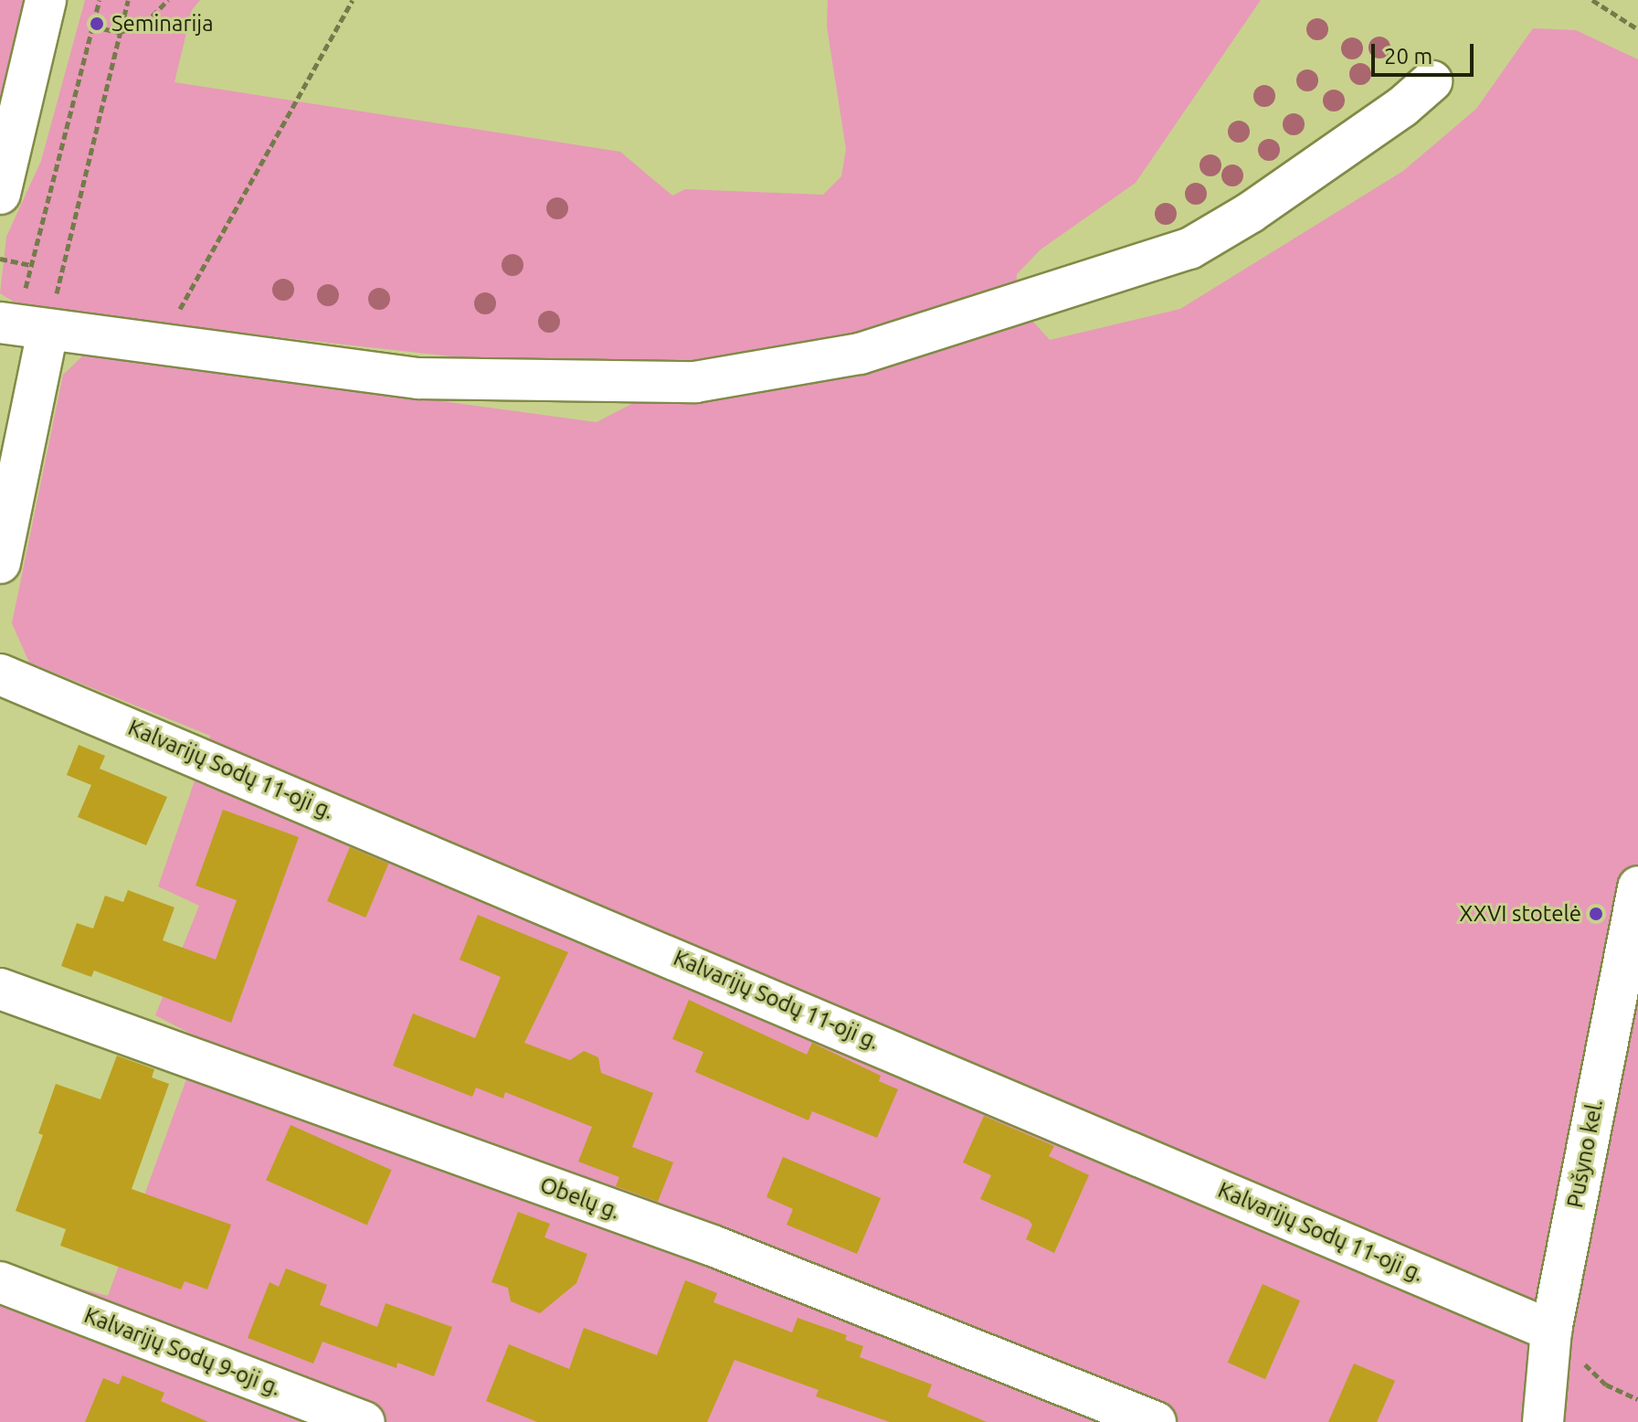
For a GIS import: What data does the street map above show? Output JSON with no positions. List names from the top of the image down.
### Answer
{
  "streets": {
    "street": [
      "Kalvarijų Sodų 11-oji g.",
      "Pušyno kel.",
      "Obelų g.",
      "Kalvarijų Sodų 9-oji g."
    ]
  },
  "crossings": [
    ["Kalvarijų Sodų 11-oji g.", "Pušyno kel."]
  ],
  "places": ["Seminarija", "XXVI stotelė"],
  "scale_bar": "20 m"
}
